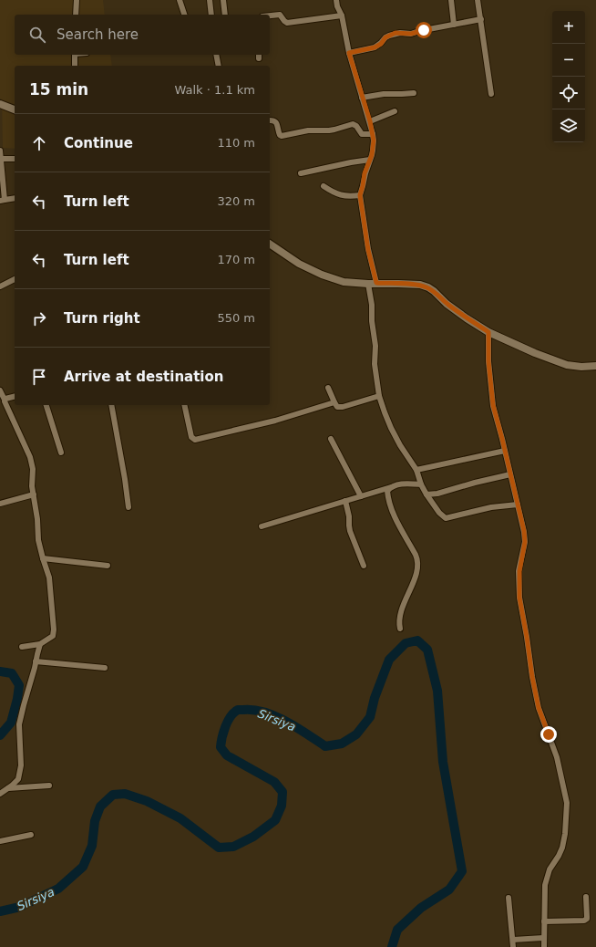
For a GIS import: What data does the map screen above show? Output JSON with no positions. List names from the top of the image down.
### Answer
{
  "water": ["Sirsiya"],
  "page": {
    "map_buttons": ["+", "−"],
    "search": "Search here",
    "heading": ["15 min", "Walk · 1.1 km"],
    "list": [
      ["Continue", "110 m"],
      ["Turn left", "320 m"],
      ["Turn left", "170 m"],
      ["Turn right", "550 m"],
      "Arrive at destination"
    ]
  }
}
